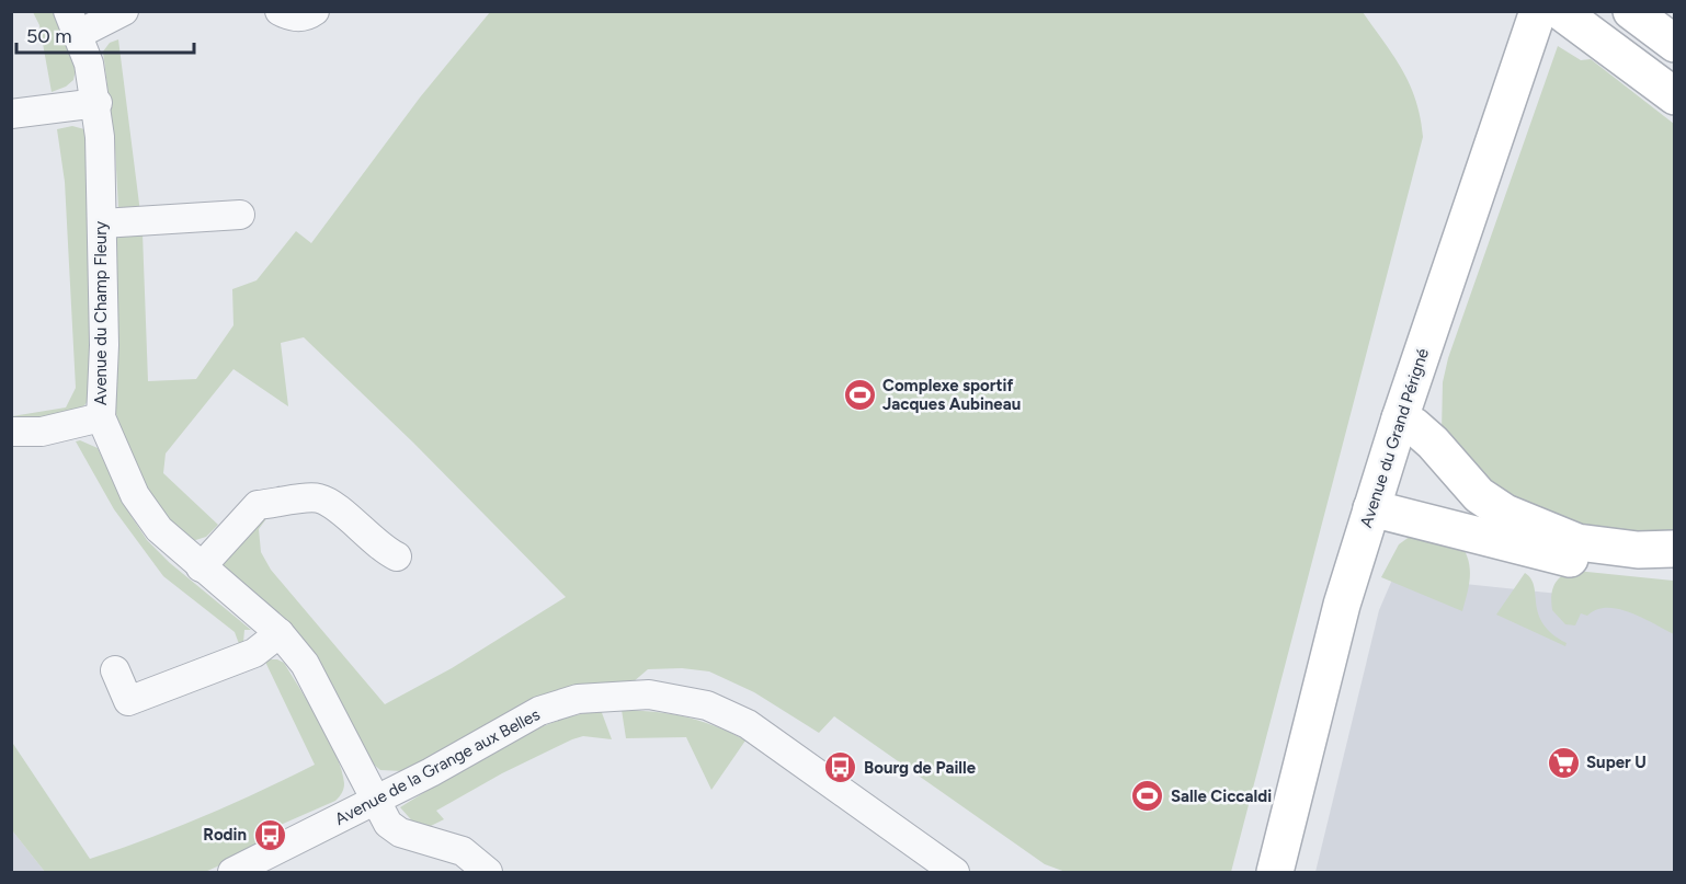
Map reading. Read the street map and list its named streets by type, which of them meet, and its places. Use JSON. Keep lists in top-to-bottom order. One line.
{"streets":{"street":["Avenue du Champ Fleury","Avenue du Grand Périgné","Avenue de la Grange aux Belles"]},"crossings":[["Avenue du Champ Fleury","Avenue de la Grange aux Belles"]],"places":{"sports":["Complexe sportif Jacques Aubineau","Salle Ciccaldi"],"supermarket":["Super U"],"bus stop":["Bourg de Paille","Rodin"]},"scale_bar":"50 m"}
